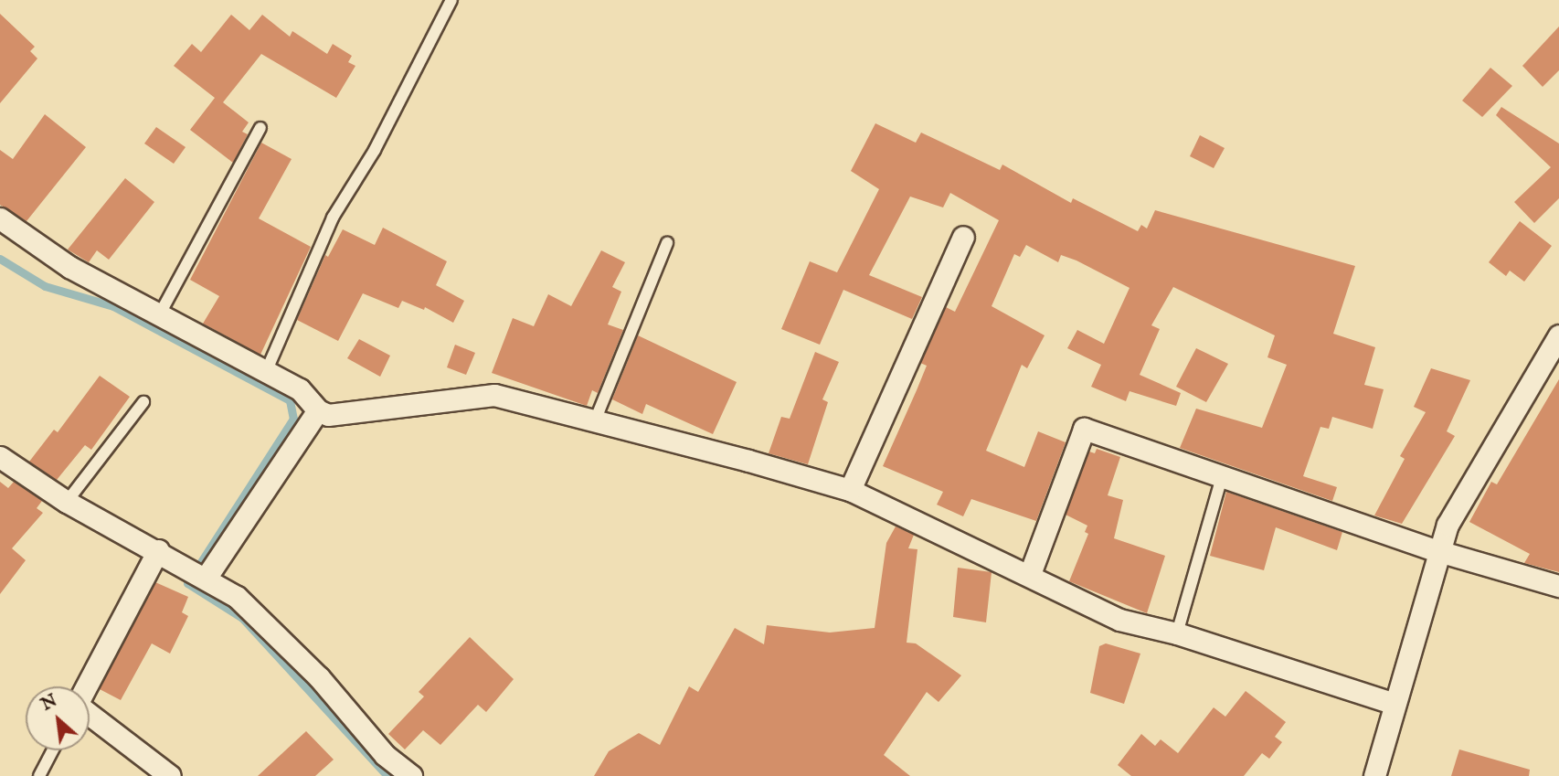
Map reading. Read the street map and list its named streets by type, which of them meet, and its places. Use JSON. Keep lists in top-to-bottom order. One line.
{"north":"top left"}
